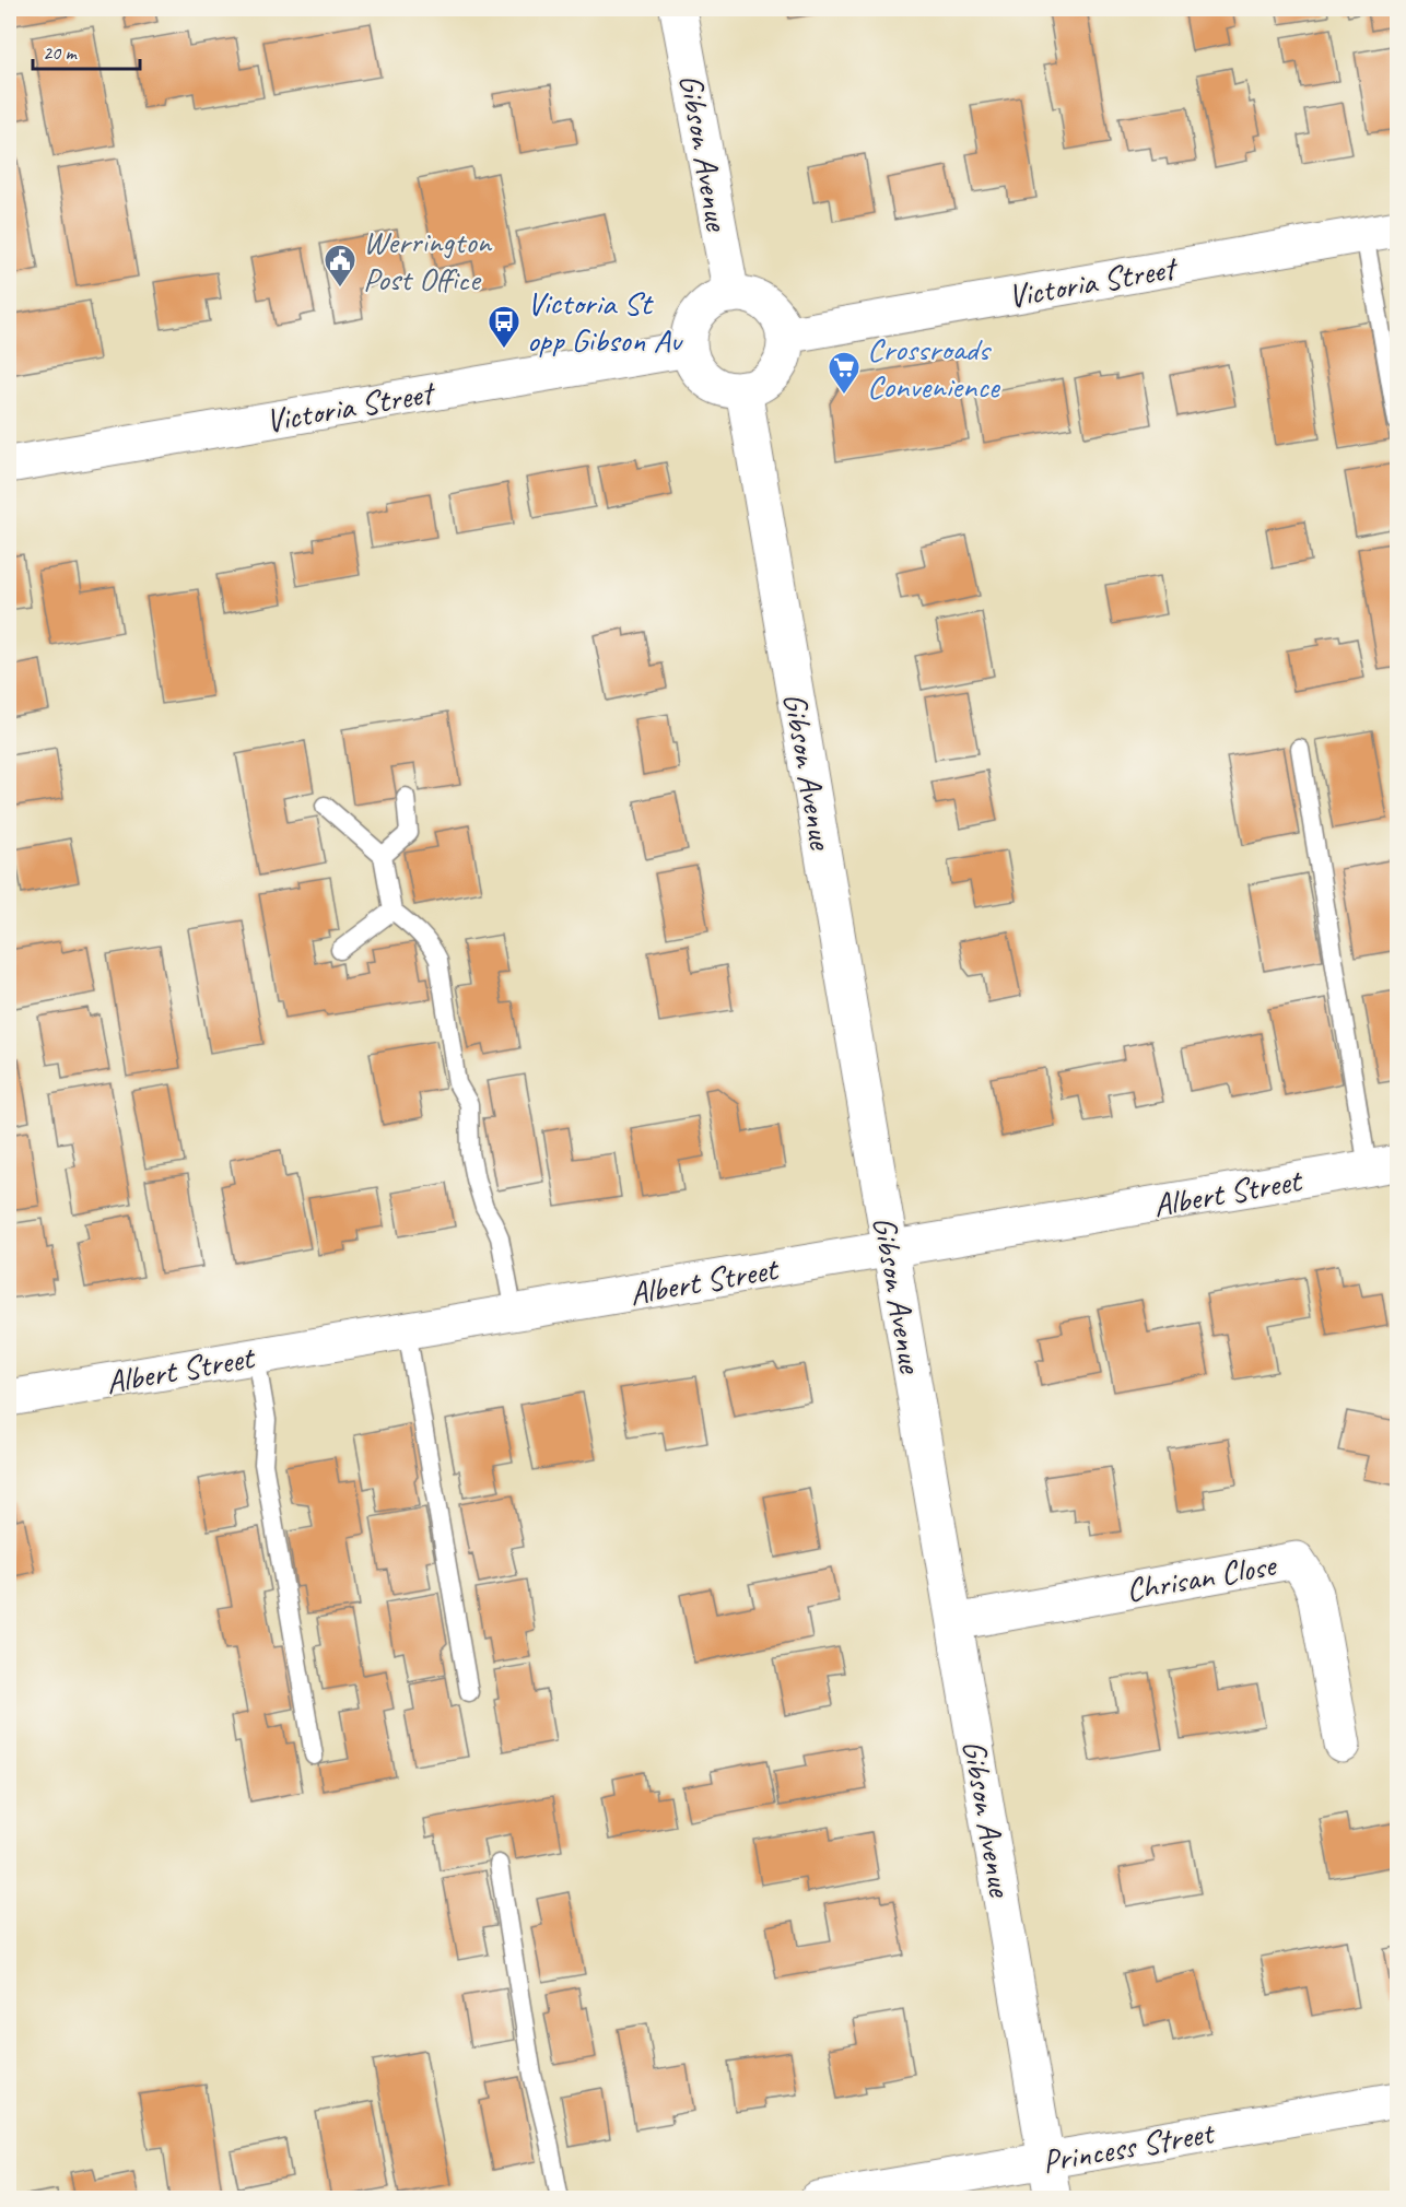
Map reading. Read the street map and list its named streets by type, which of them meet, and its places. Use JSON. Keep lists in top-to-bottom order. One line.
{"streets":{"street":["Gibson Avenue","Victoria Street","Albert Street","Chrisan Close","Princess Street"]},"crossings":[["Gibson Avenue","Victoria Street"],["Gibson Avenue","Albert Street"],["Gibson Avenue","Chrisan Close"],["Gibson Avenue","Princess Street"]],"places":{"public building":["Werrington Post Office"],"bus stop":["Victoria St opp Gibson Av"],"supermarket":["Crossroads Convenience"]},"scale_bar":"20 m"}
